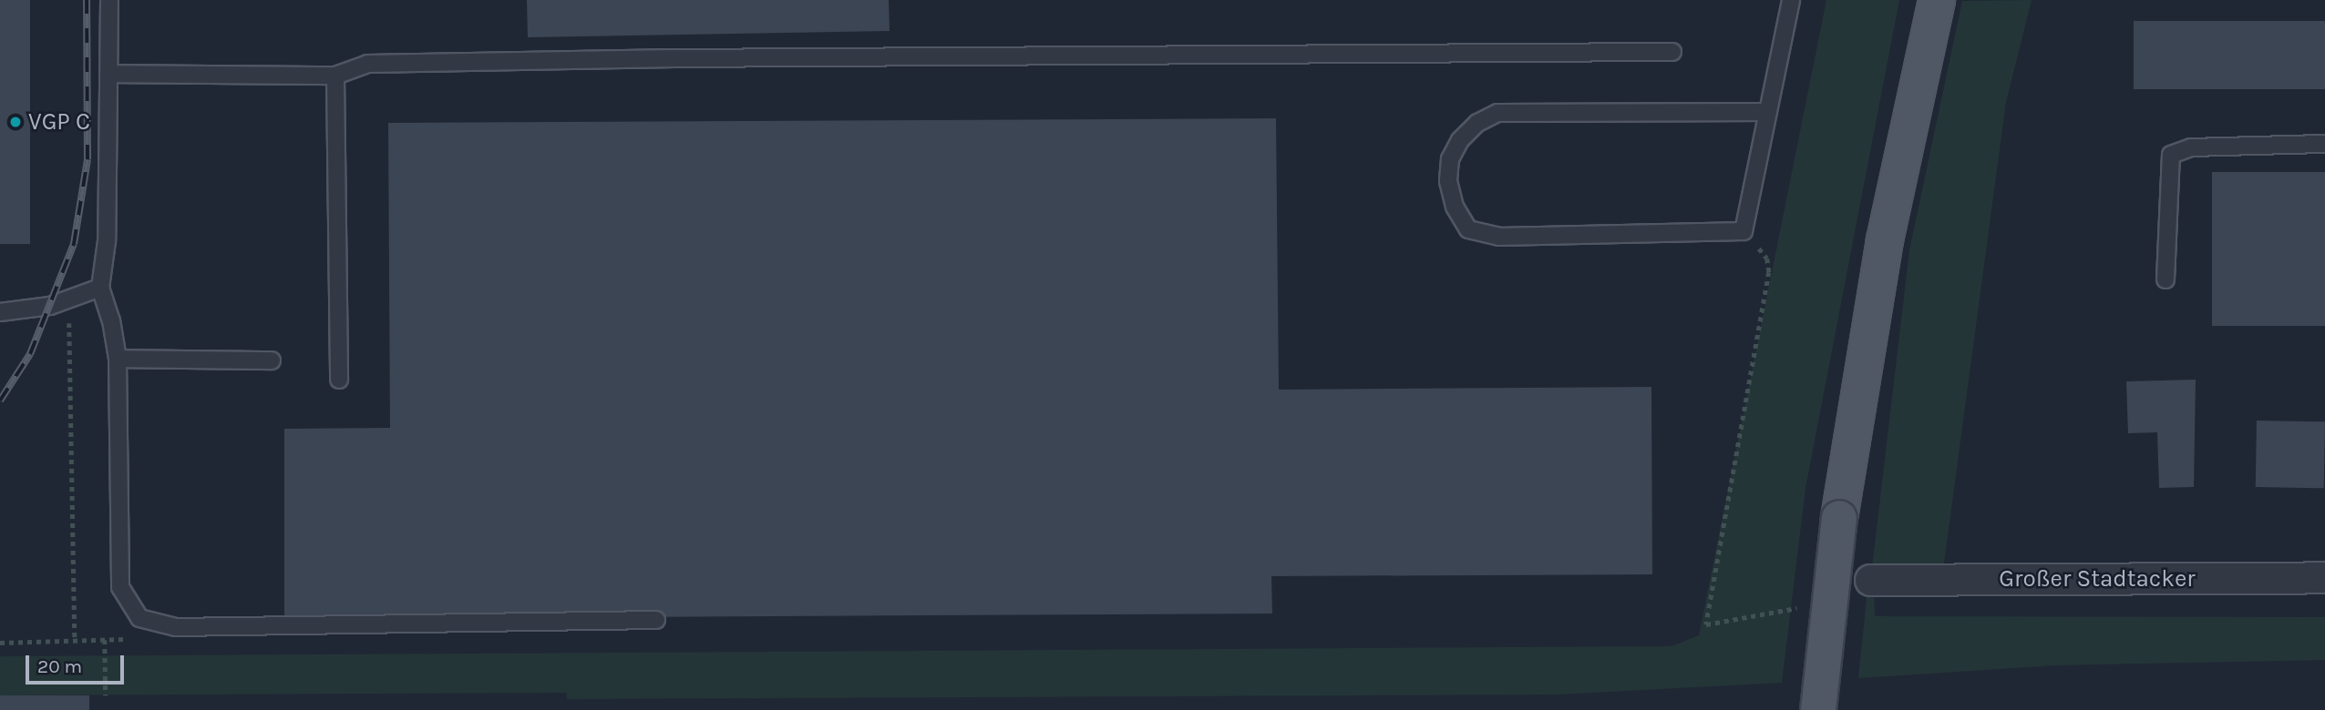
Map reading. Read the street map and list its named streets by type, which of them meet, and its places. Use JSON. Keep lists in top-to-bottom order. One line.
{"streets":{"street":["Großer Stadtacker"]},"places":["VGP C"],"scale_bar":"20 m"}
